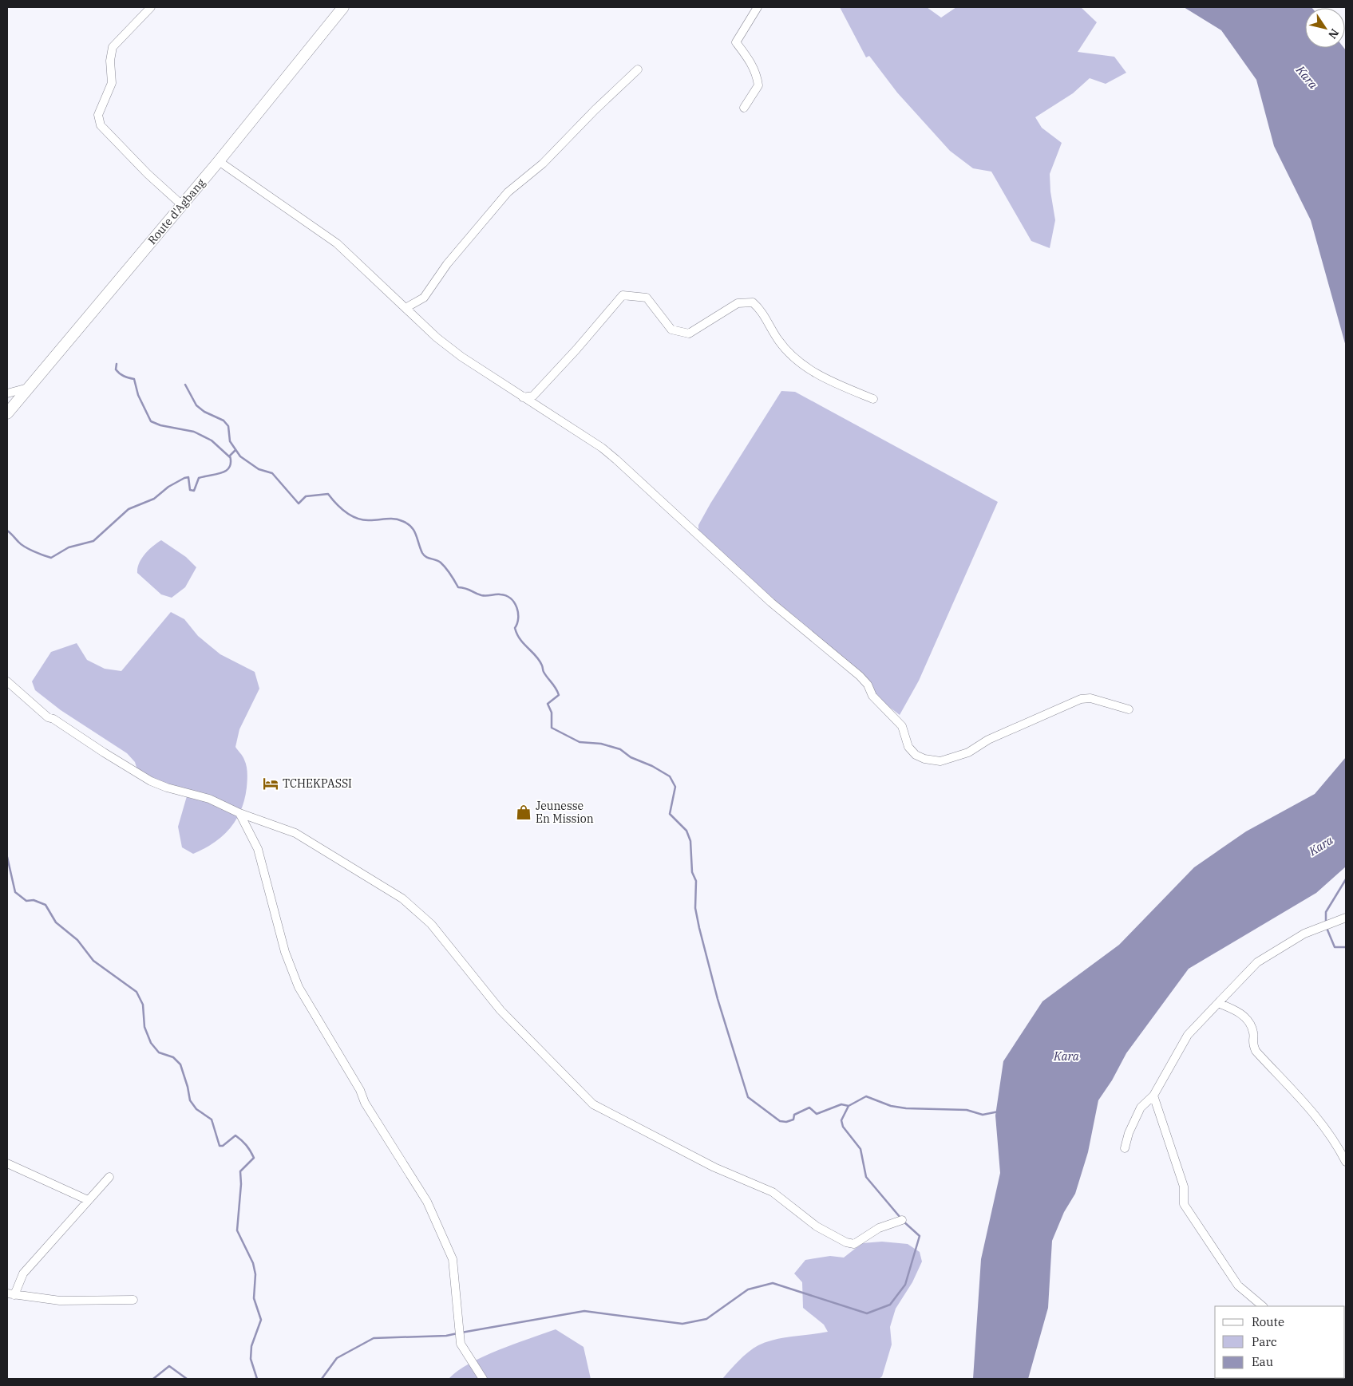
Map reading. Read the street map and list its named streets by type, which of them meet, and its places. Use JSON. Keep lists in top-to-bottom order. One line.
{"streets":{"main road":["Route d'Agbang"]},"water":["Kara"],"places":{"hotel":["TCHEKPASSI"],"shop":["Jeunesse En Mission"]},"legend":["Route","Parc","Eau"],"north":"bottom right"}
